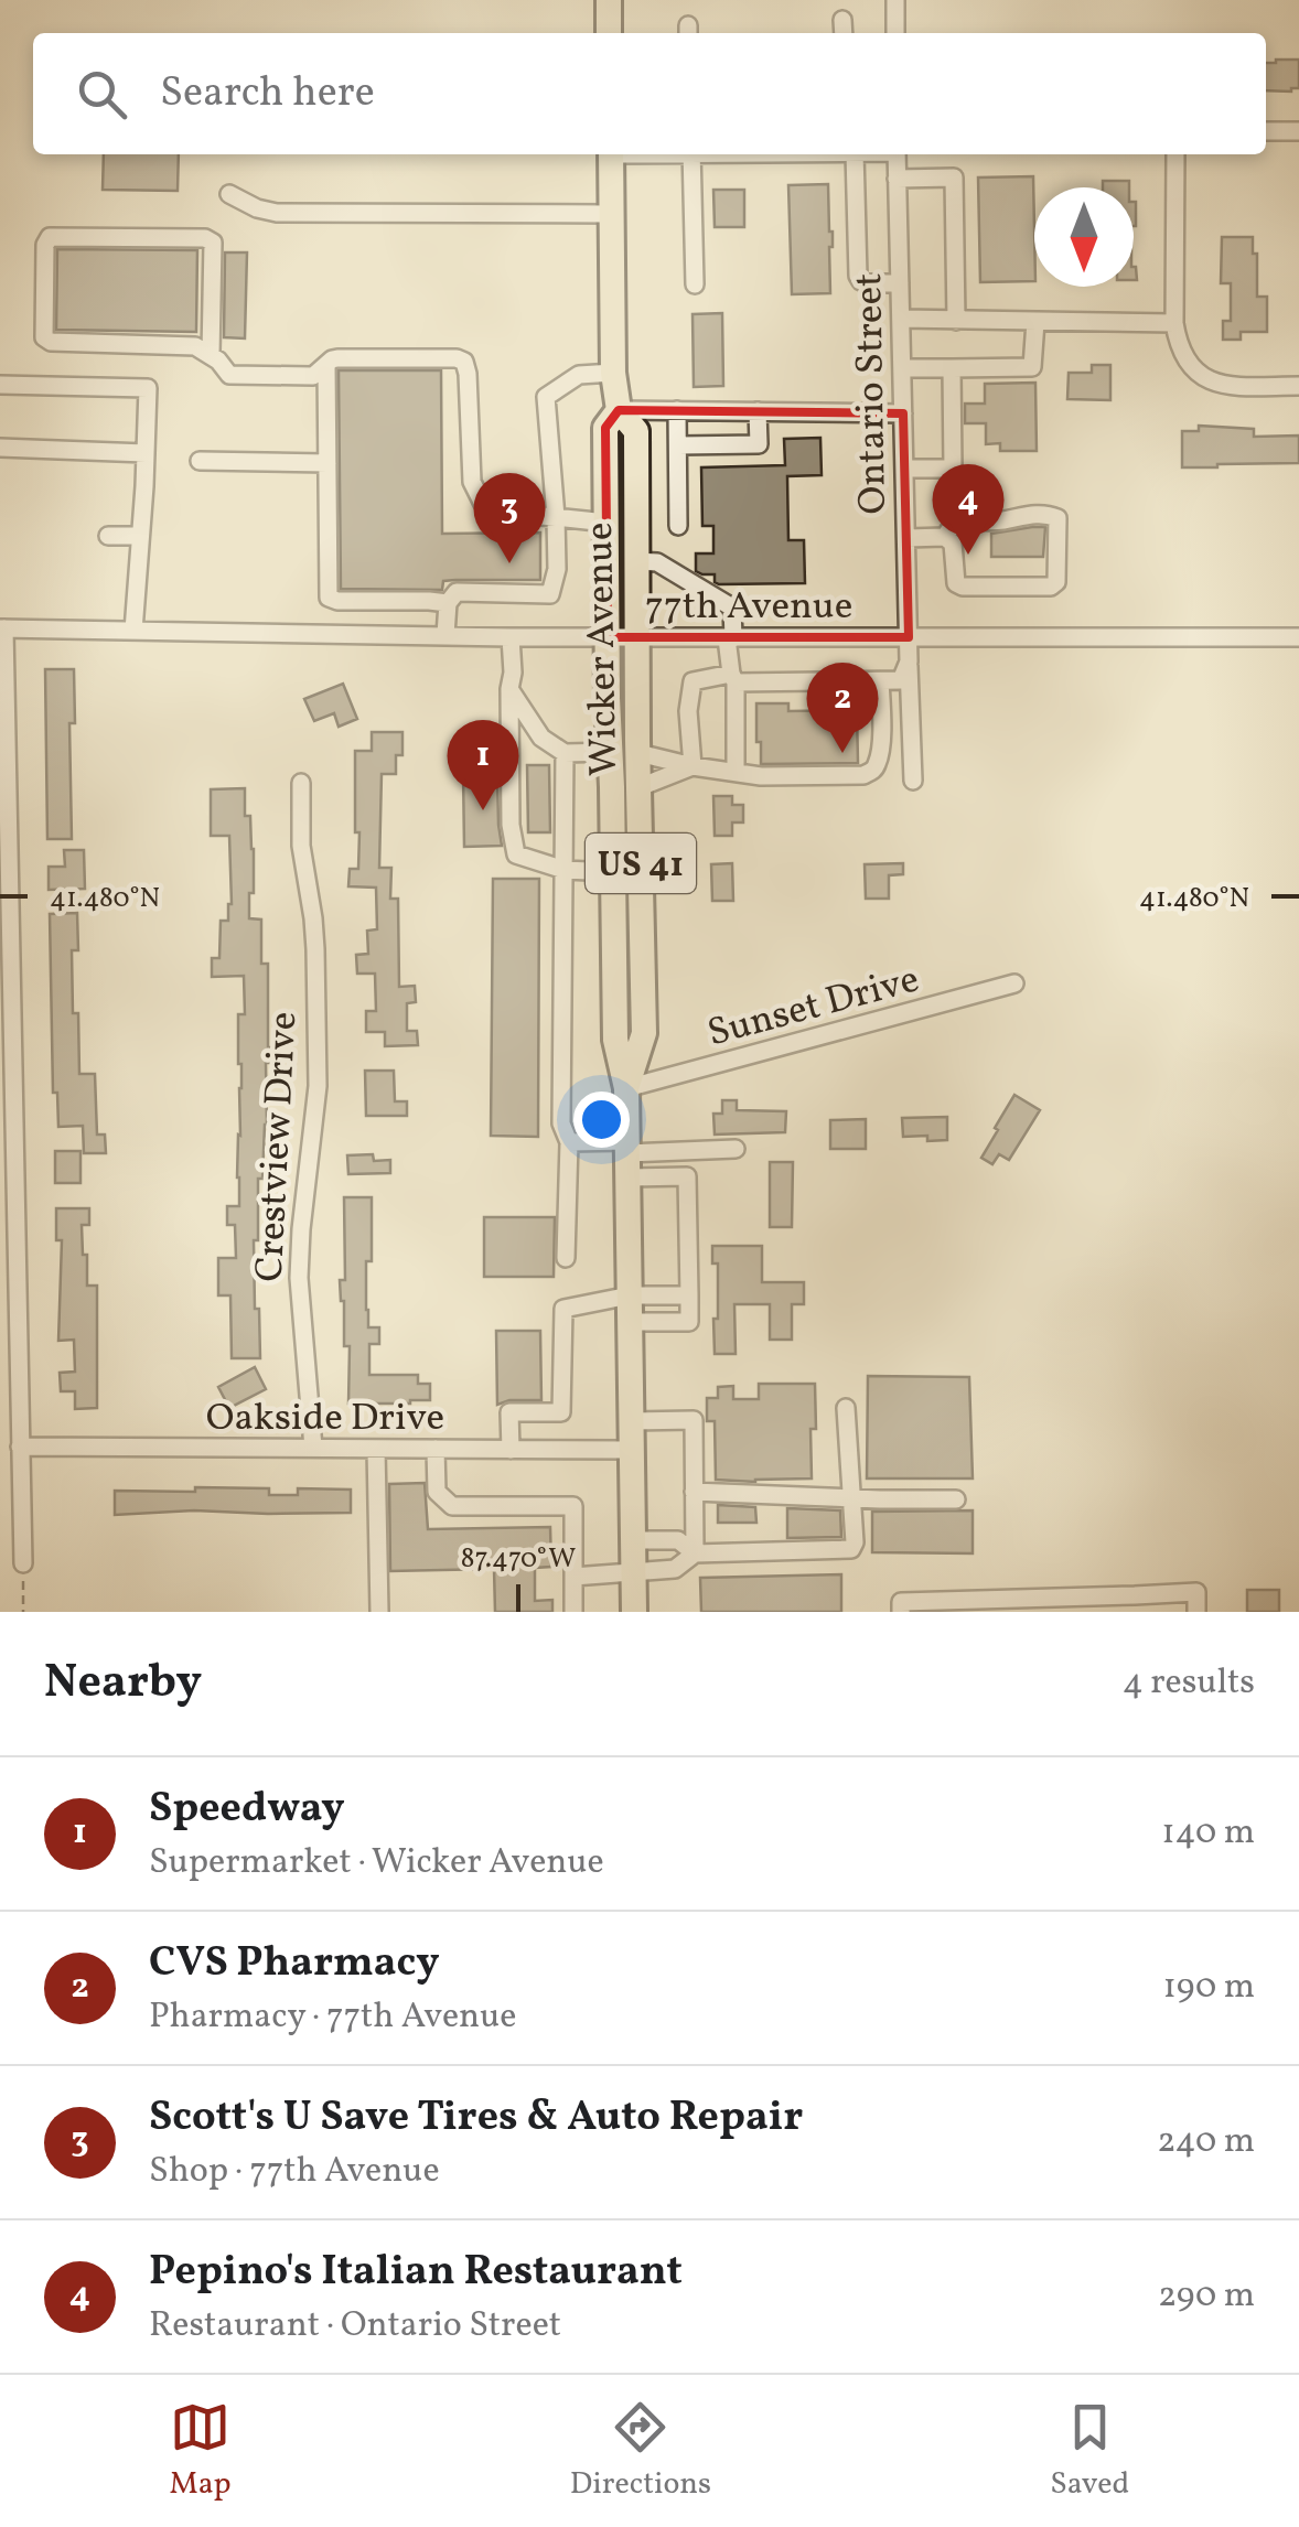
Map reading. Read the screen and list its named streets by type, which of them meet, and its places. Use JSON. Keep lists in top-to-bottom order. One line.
{"streets":{"highway":["Wicker Avenue","US 41"],"street":["Ontario Street","77th Avenue","Sunset Drive","Crestview Drive","Oakside Drive"]},"crossings":[["Ontario Street","77th Avenue"],["77th Avenue","Wicker Avenue"],["Wicker Avenue","Sunset Drive"],["Wicker Avenue","Oakside Drive"],["Crestview Drive","Oakside Drive"]],"north":"bottom","page":{"search":"Search here","pins":["4","3","2","1"],"heading":["Nearby","4 results"],"list":[{"mark":"1","name":"Speedway","note":"Supermarket · Wicker Avenue","value":"140 m"},{"mark":"2","name":"CVS Pharmacy","note":"Pharmacy · 77th Avenue","value":"190 m"},{"mark":"3","name":"Scott's U Save Tires & Auto Repair","note":"Shop · 77th Avenue","value":"240 m"},{"mark":"4","name":"Pepino's Italian Restaurant","note":"Restaurant · Ontario Street","value":"290 m"}],"nav":["Map","Directions","Saved"]},"coordinates":["41.480°N","87.470°W"]}
